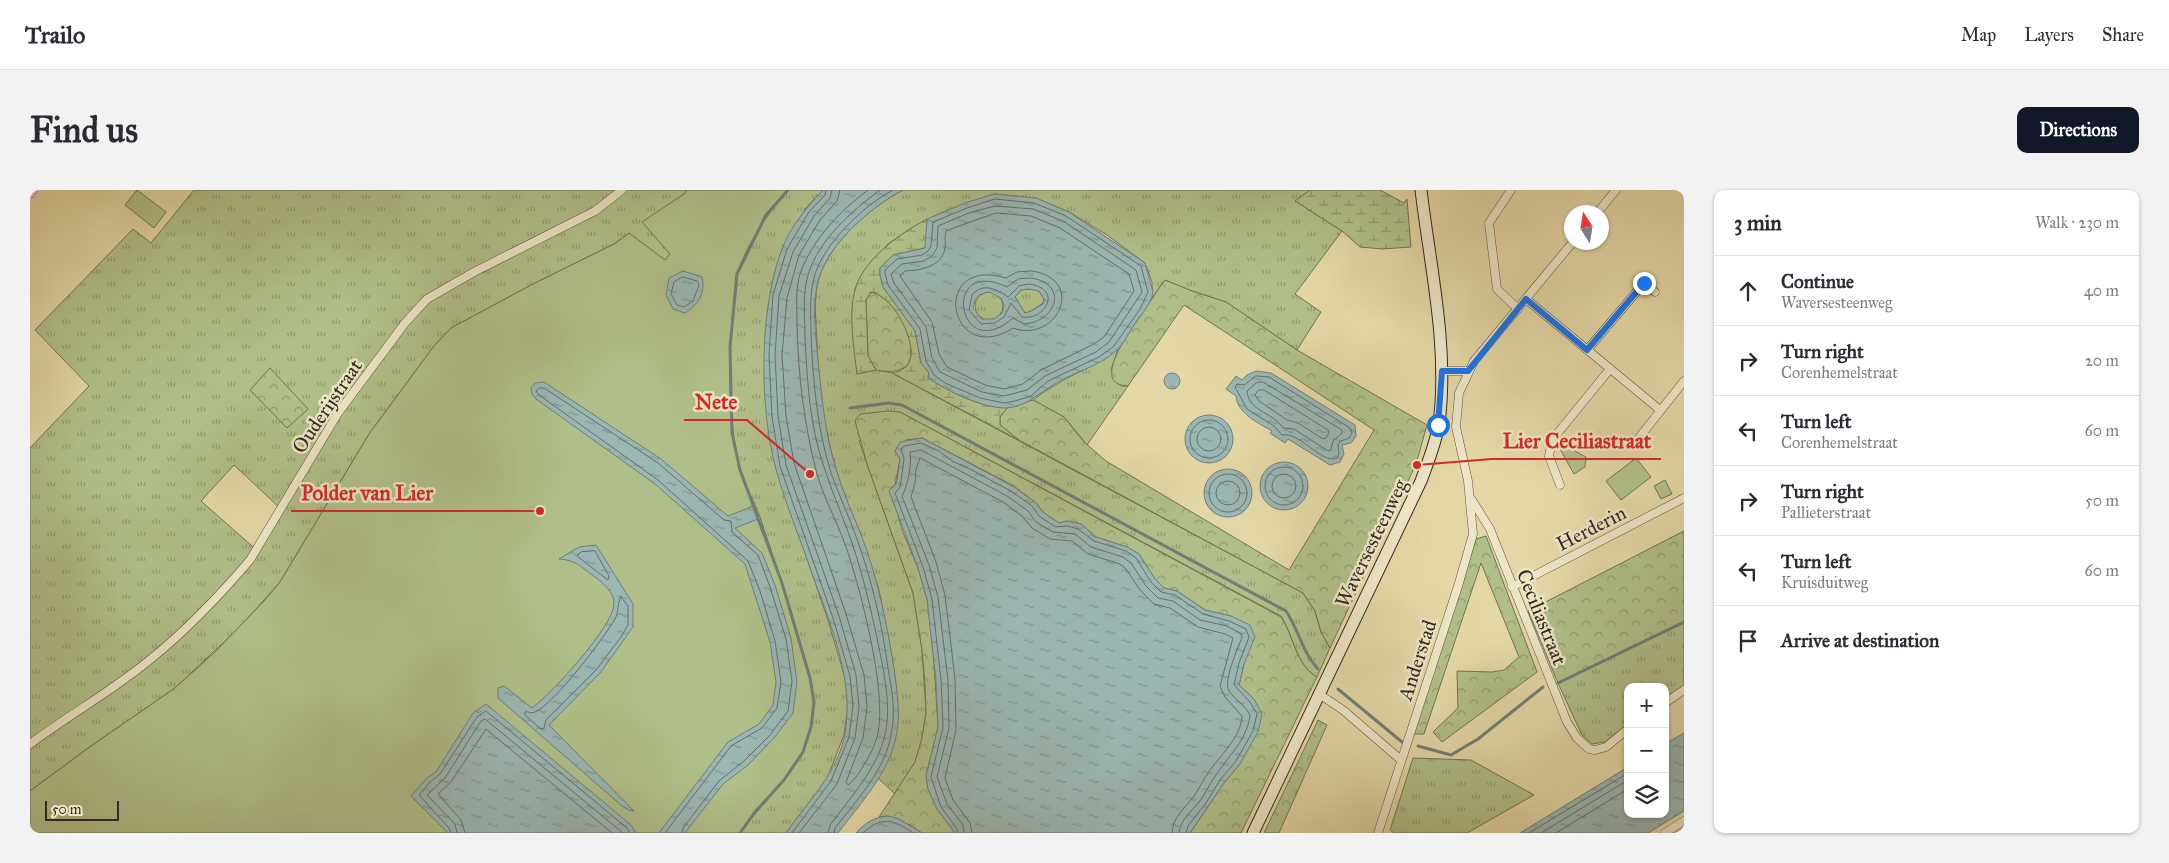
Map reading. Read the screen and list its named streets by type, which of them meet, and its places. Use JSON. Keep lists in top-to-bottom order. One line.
{"streets":{"main road":["Waversesteenweg"],"street":["Ouderijstraat","Herderin","Ceciliastraat","Anderstad"]},"crossings":[["Herderin","Ceciliastraat"],["Ceciliastraat","Anderstad"]],"places":["Lier Ceciliastraat","Nete","Polder van Lier"],"scale_bar":"50 m","north":"top","page":{"header":"Trailo","nav":["Map","Layers","Share"],"buttons":"Directions","title":"Find us","heading":["3 min","Walk · 230 m"],"list":[["Continue","Waversesteenweg","40 m"],["Turn right","Corenhemelstraat","20 m"],["Turn left","Corenhemelstraat","60 m"],["Turn right","Pallieterstraat","50 m"],["Turn left","Kruisduitweg","60 m"],"Arrive at destination"],"map_buttons":["+","−"],"scale":"50 m"}}
